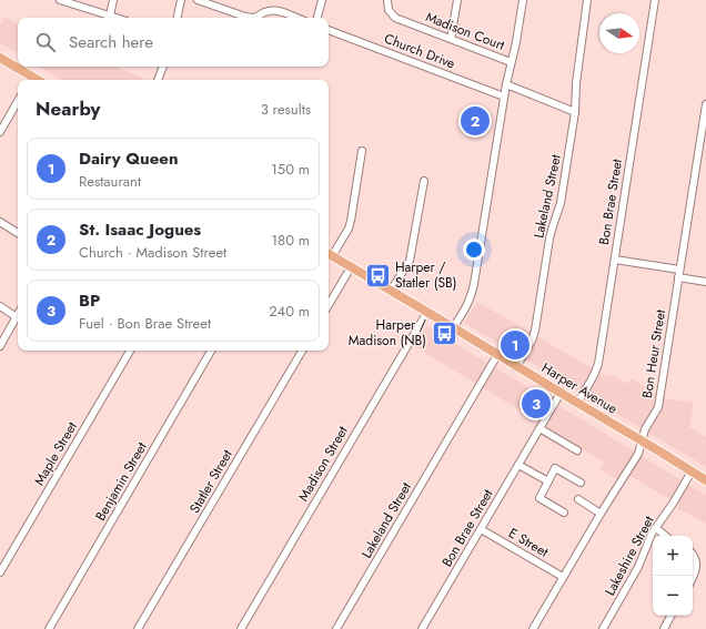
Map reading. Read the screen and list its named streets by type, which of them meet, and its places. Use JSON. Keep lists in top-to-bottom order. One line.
{"streets":{"main road":["Harper Avenue"],"street":["Madison Court","Church Drive","Lakeland Street","Bon Brae Street","Bon Heur Street","Maple Street","Madison Street","Benjamin Street","Statler Street","E Street","Lakeshire Street"]},"crossings":[["Lakeland Street","Harper Avenue"],["Bon Brae Street","Harper Avenue"],["Bon Brae Street","E Street"],["Bon Heur Street","Harper Avenue"],["Bon Heur Street","E Street"],["Harper Avenue","Madison Street"],["Harper Avenue","Lakeshire Street"]],"places":{"bus stop":["Harper / Statler (SB)","Harper / Madison (NB)"]},"north":"right","page":{"search":"Search here","heading":["Nearby","3 results"],"pins":["2","1","3"],"list":[{"mark":"1","name":"Dairy Queen","note":"Restaurant","value":"150 m"},{"mark":"2","name":"St. Isaac Jogues","note":"Church · Madison Street","value":"180 m"},{"mark":"3","name":"BP","note":"Fuel · Bon Brae Street","value":"240 m"}],"map_buttons":["+","−"]}}
